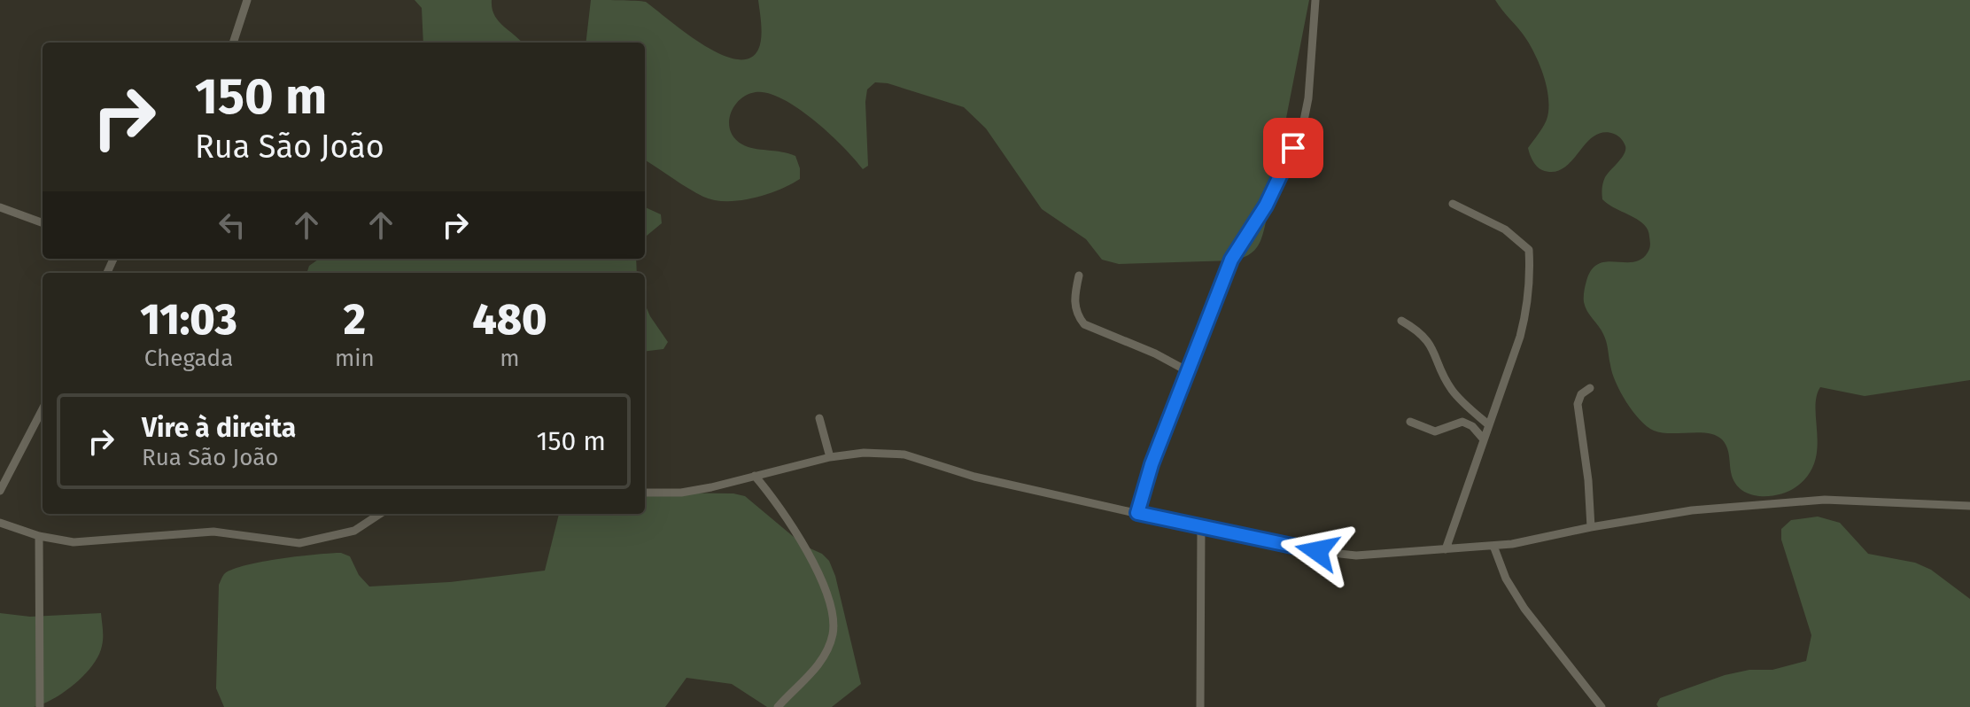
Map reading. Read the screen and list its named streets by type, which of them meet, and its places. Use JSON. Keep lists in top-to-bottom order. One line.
{"page":{"turn":["150 m","Rua São João"],"eta":["11:03","Chegada","2","min","480","m"],"list":[{"name":"Vire à direita","note":"Rua São João","value":"150 m"}]}}
